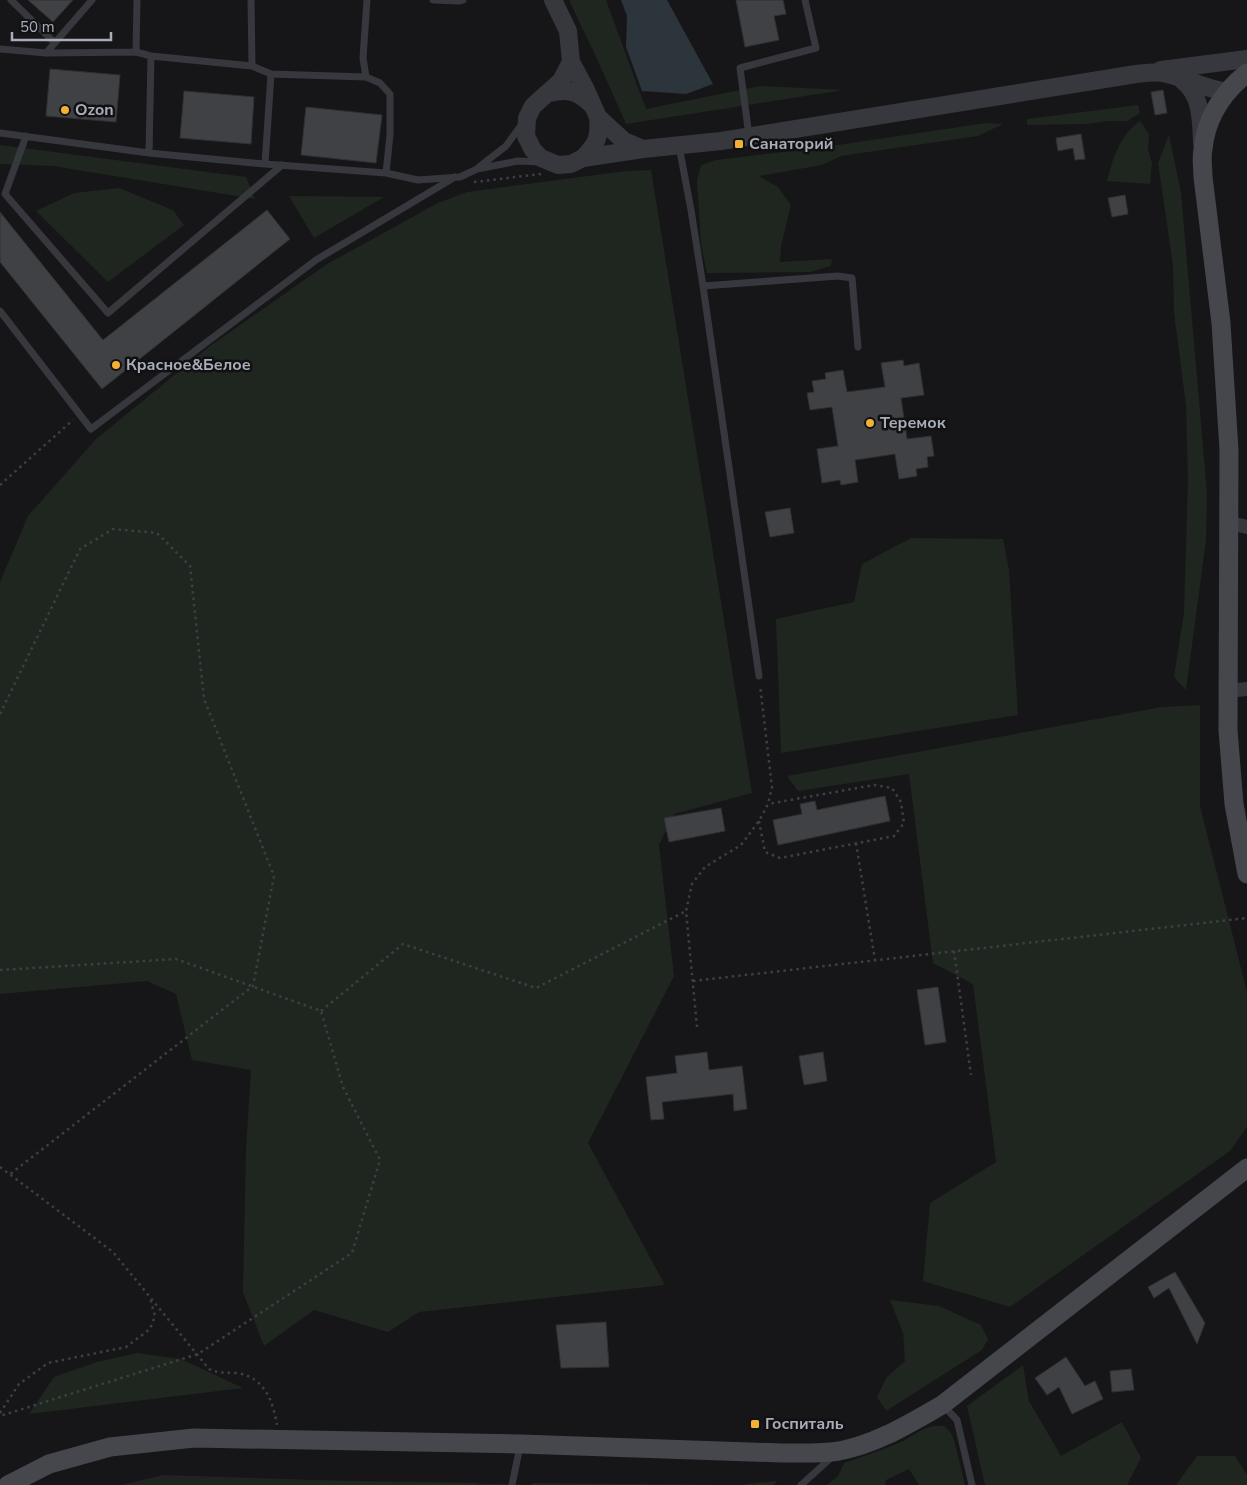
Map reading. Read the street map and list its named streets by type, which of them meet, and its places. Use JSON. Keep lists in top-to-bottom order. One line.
{"places":{"other":["Ozon","Красное&Белое","Теремок"],"transit":["Санаторий","Госпиталь"]},"scale_bar":"50 m"}
